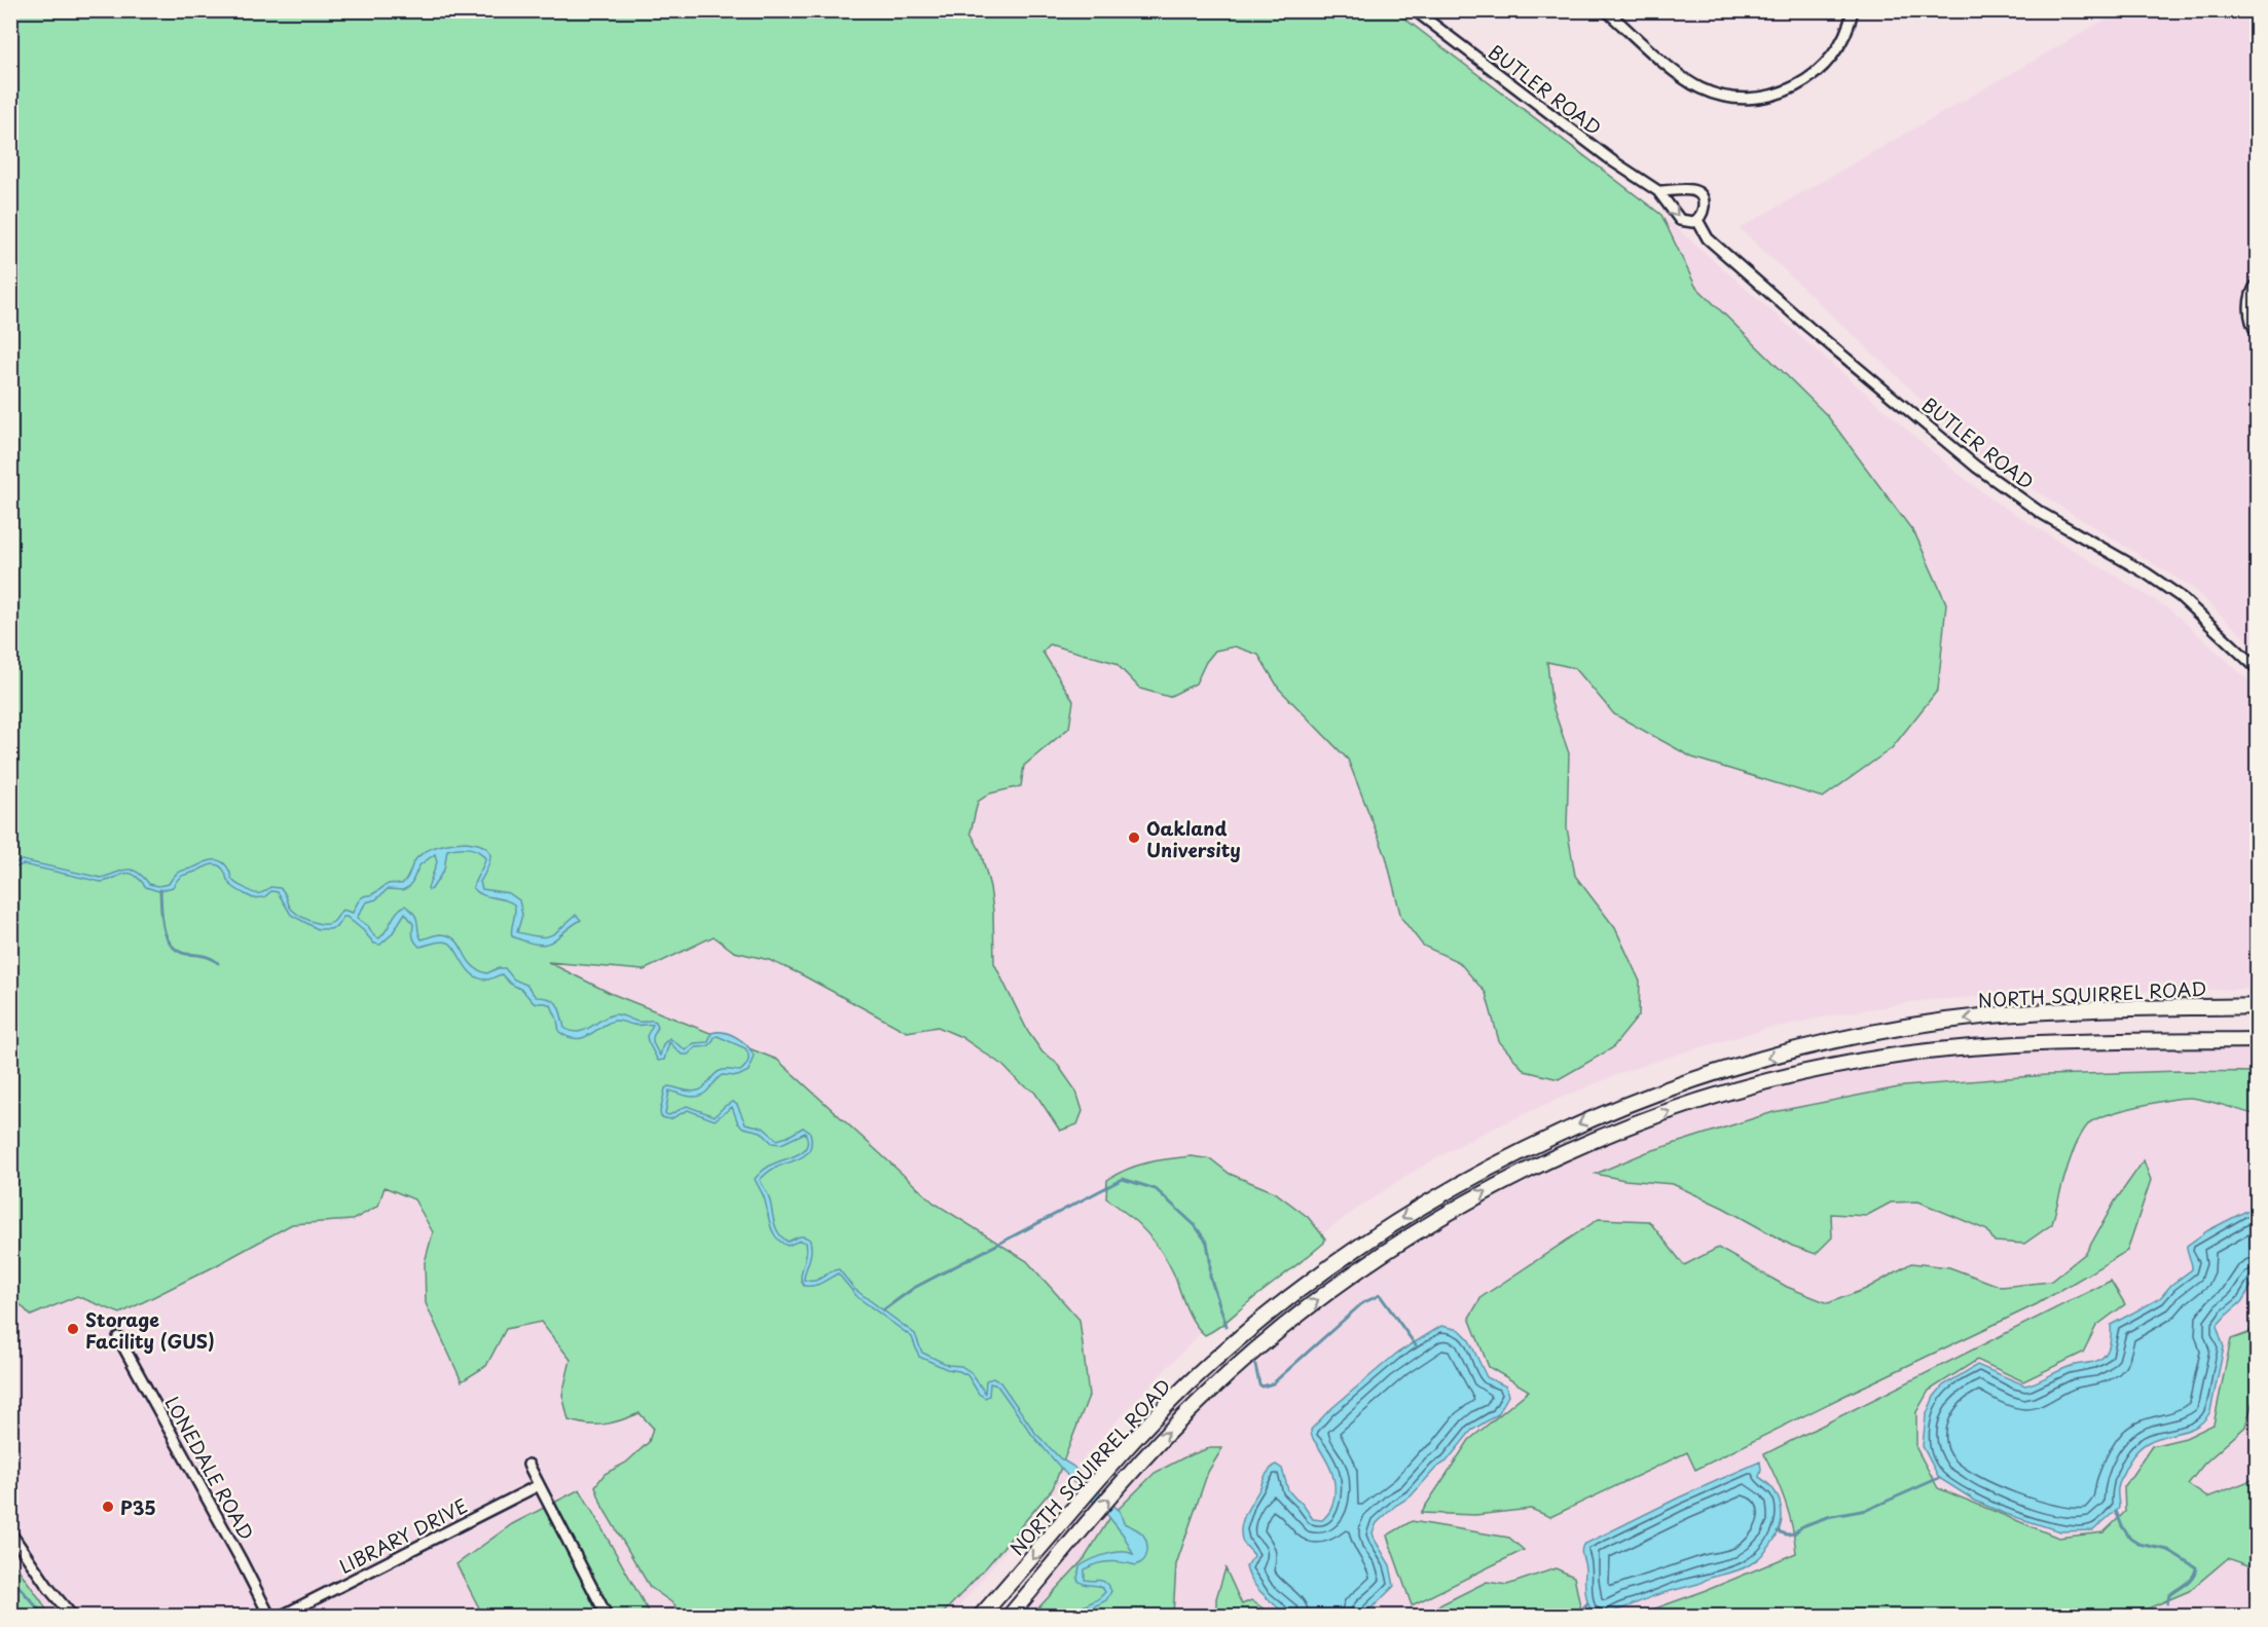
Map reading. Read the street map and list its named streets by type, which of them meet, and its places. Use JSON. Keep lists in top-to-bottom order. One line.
{"streets":{"main road":["NORTH SQUIRREL ROAD"],"street":["BUTLER ROAD","LONEDALE ROAD","LIBRARY DRIVE"]},"places":["Oakland University","Storage Facility (GUS)","P35"]}
